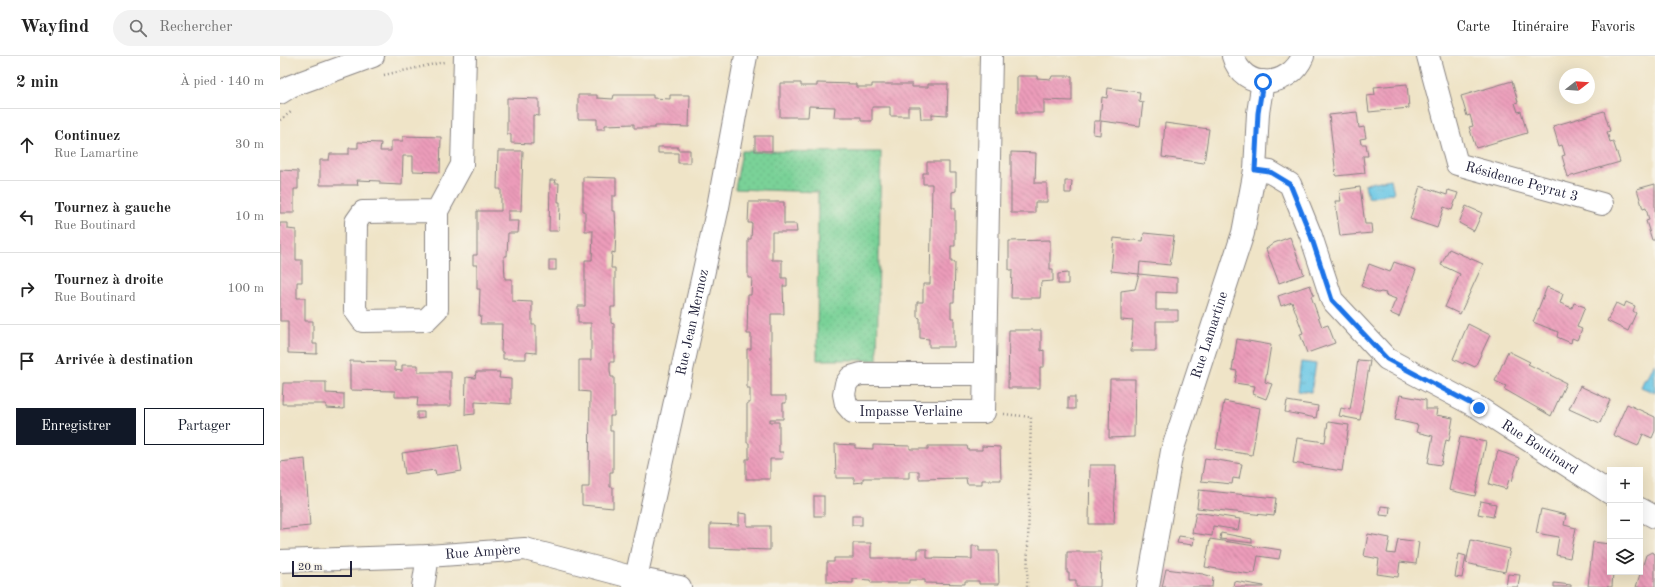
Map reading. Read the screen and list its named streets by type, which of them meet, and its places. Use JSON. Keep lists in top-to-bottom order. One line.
{"streets":{"street":["Résidence Peyrat 3","Rue Jean Mermoz","Rue Lamartine","Impasse Verlaine","Rue Boutinard","Rue Ampère"]},"crossings":[["Rue Jean Mermoz","Rue Ampère"],["Rue Lamartine","Rue Boutinard"]],"scale_bar":"20 m","north":"right","page":{"header":"Wayfind","search":"Rechercher","nav":["Carte","Itinéraire","Favoris"],"heading":["2 min","À pied · 140 m"],"list":[["Continuez","Rue Lamartine","30 m"],["Tournez à gauche","Rue Boutinard","10 m"],["Tournez à droite","Rue Boutinard","100 m"],"Arrivée à destination"],"buttons":["Enregistrer","Partager"],"map_buttons":["+","−"],"scale":"20 m"}}
